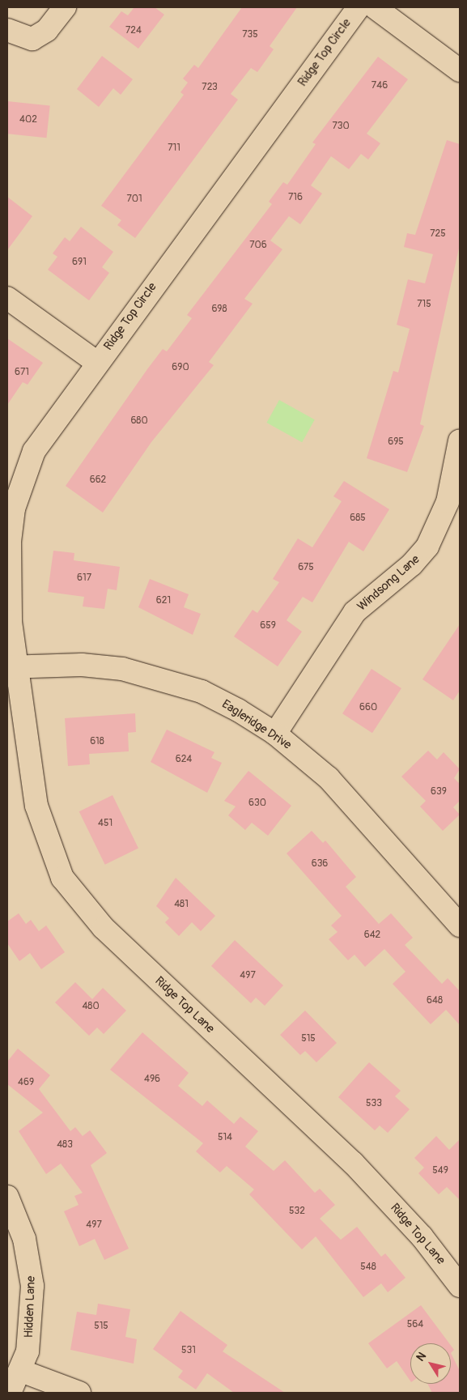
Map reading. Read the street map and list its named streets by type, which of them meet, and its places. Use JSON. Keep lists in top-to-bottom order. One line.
{"streets":{"street":["Ridge Top Circle","Windsong Lane","Eagleridge Drive","Ridge Top Lane","Hidden Lane"]},"crossings":[["Ridge Top Circle","Eagleridge Drive"],["Ridge Top Circle","Ridge Top Lane"],["Windsong Lane","Eagleridge Drive"],["Eagleridge Drive","Ridge Top Lane"]],"house_numbers":["724","735","746","723","402","730","711","716","701","725","706","691","715","698","690","671","680","695","662","685","675","617","621","659","660","618","624","639","630","451","636","481","642","497","648","480","515","496","469","533","514","483","549","532","497","548","564","515","531"],"north":"top left"}
